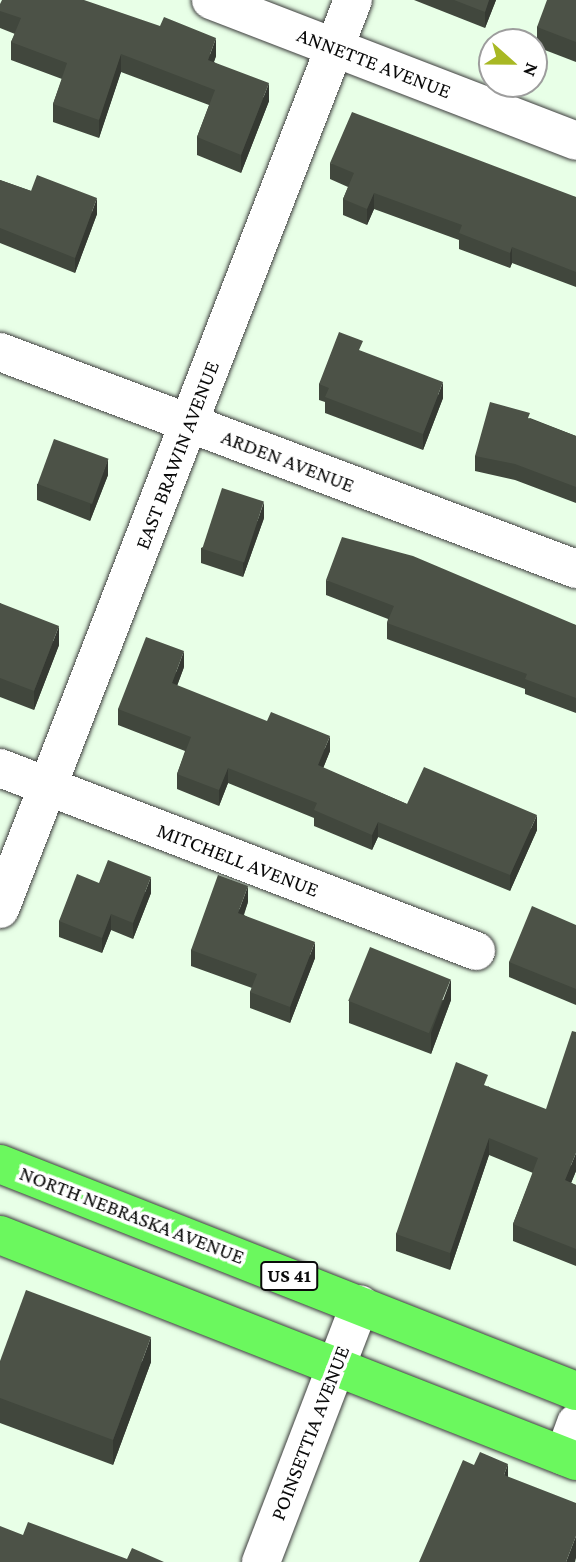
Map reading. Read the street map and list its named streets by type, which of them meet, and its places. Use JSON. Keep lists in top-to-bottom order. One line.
{"streets":{"main road":["NORTH NEBRASKA AVENUE","US 41"],"street":["ANNETTE AVENUE","EAST BRAWIN AVENUE","ARDEN AVENUE","MITCHELL AVENUE","POINSETTIA AVENUE"]},"crossings":[["ANNETTE AVENUE","EAST BRAWIN AVENUE"],["EAST BRAWIN AVENUE","ARDEN AVENUE"],["EAST BRAWIN AVENUE","MITCHELL AVENUE"],["NORTH NEBRASKA AVENUE","POINSETTIA AVENUE"]],"north":"right"}
